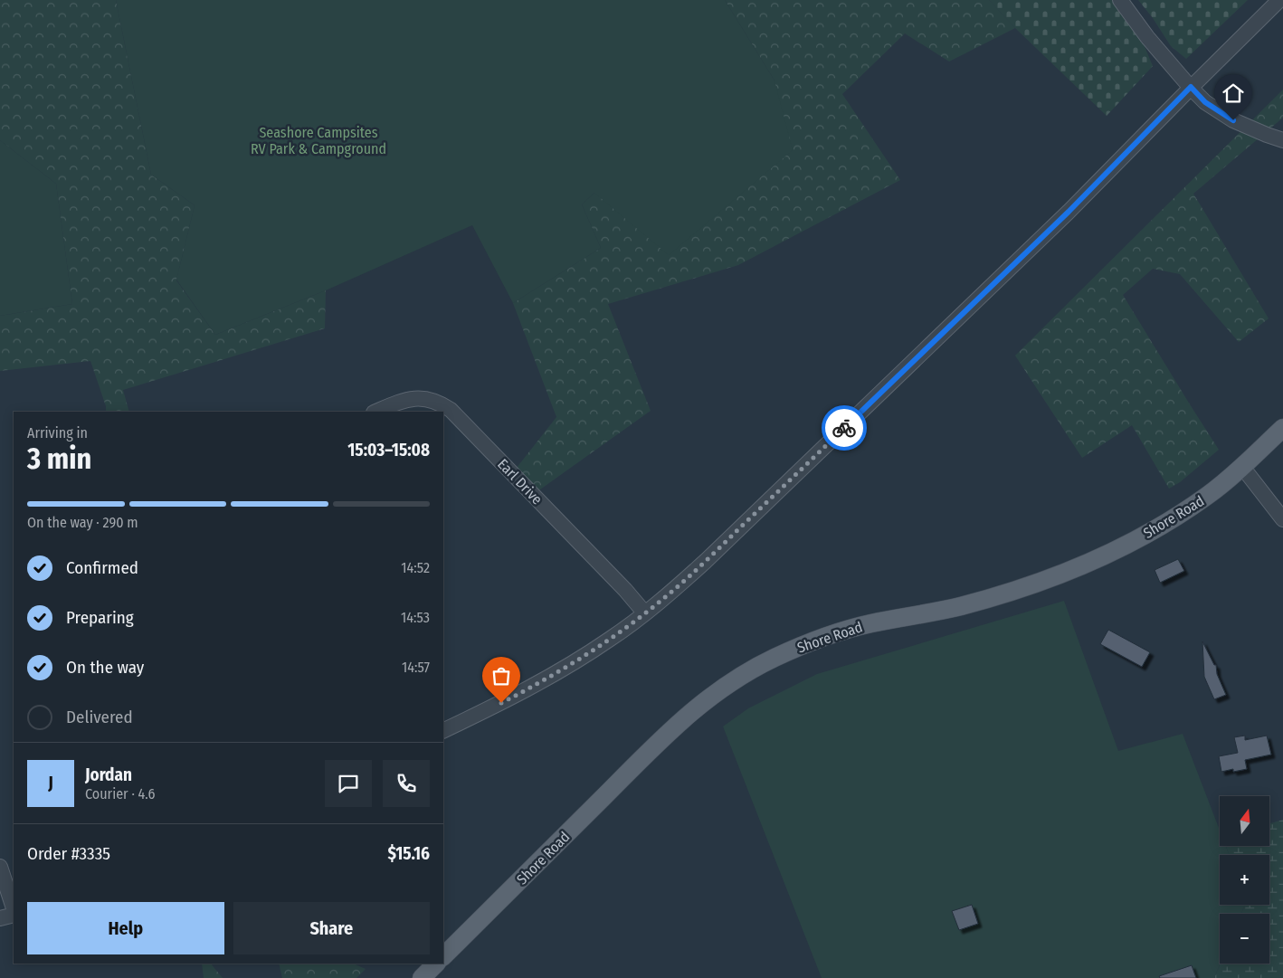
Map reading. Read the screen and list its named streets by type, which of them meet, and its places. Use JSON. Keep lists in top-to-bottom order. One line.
{"streets":{"main road":["Shore Road"],"street":["Earl Drive"]},"parks":["Seashore Campsites RV Park & Campground"],"north":"top","page":{"heading":["3 min","Arriving in","15:03–15:08"],"panel":["Jordan","Courier · 4.6","Order #3335","$15.16"],"bar":"On the way · 290 m","list":[["Confirmed","14:52"],["Preparing","14:53"],["On the way","14:57"],"Delivered"],"round":"J","map_buttons":["+","−"],"buttons":["Help","Share"]}}
